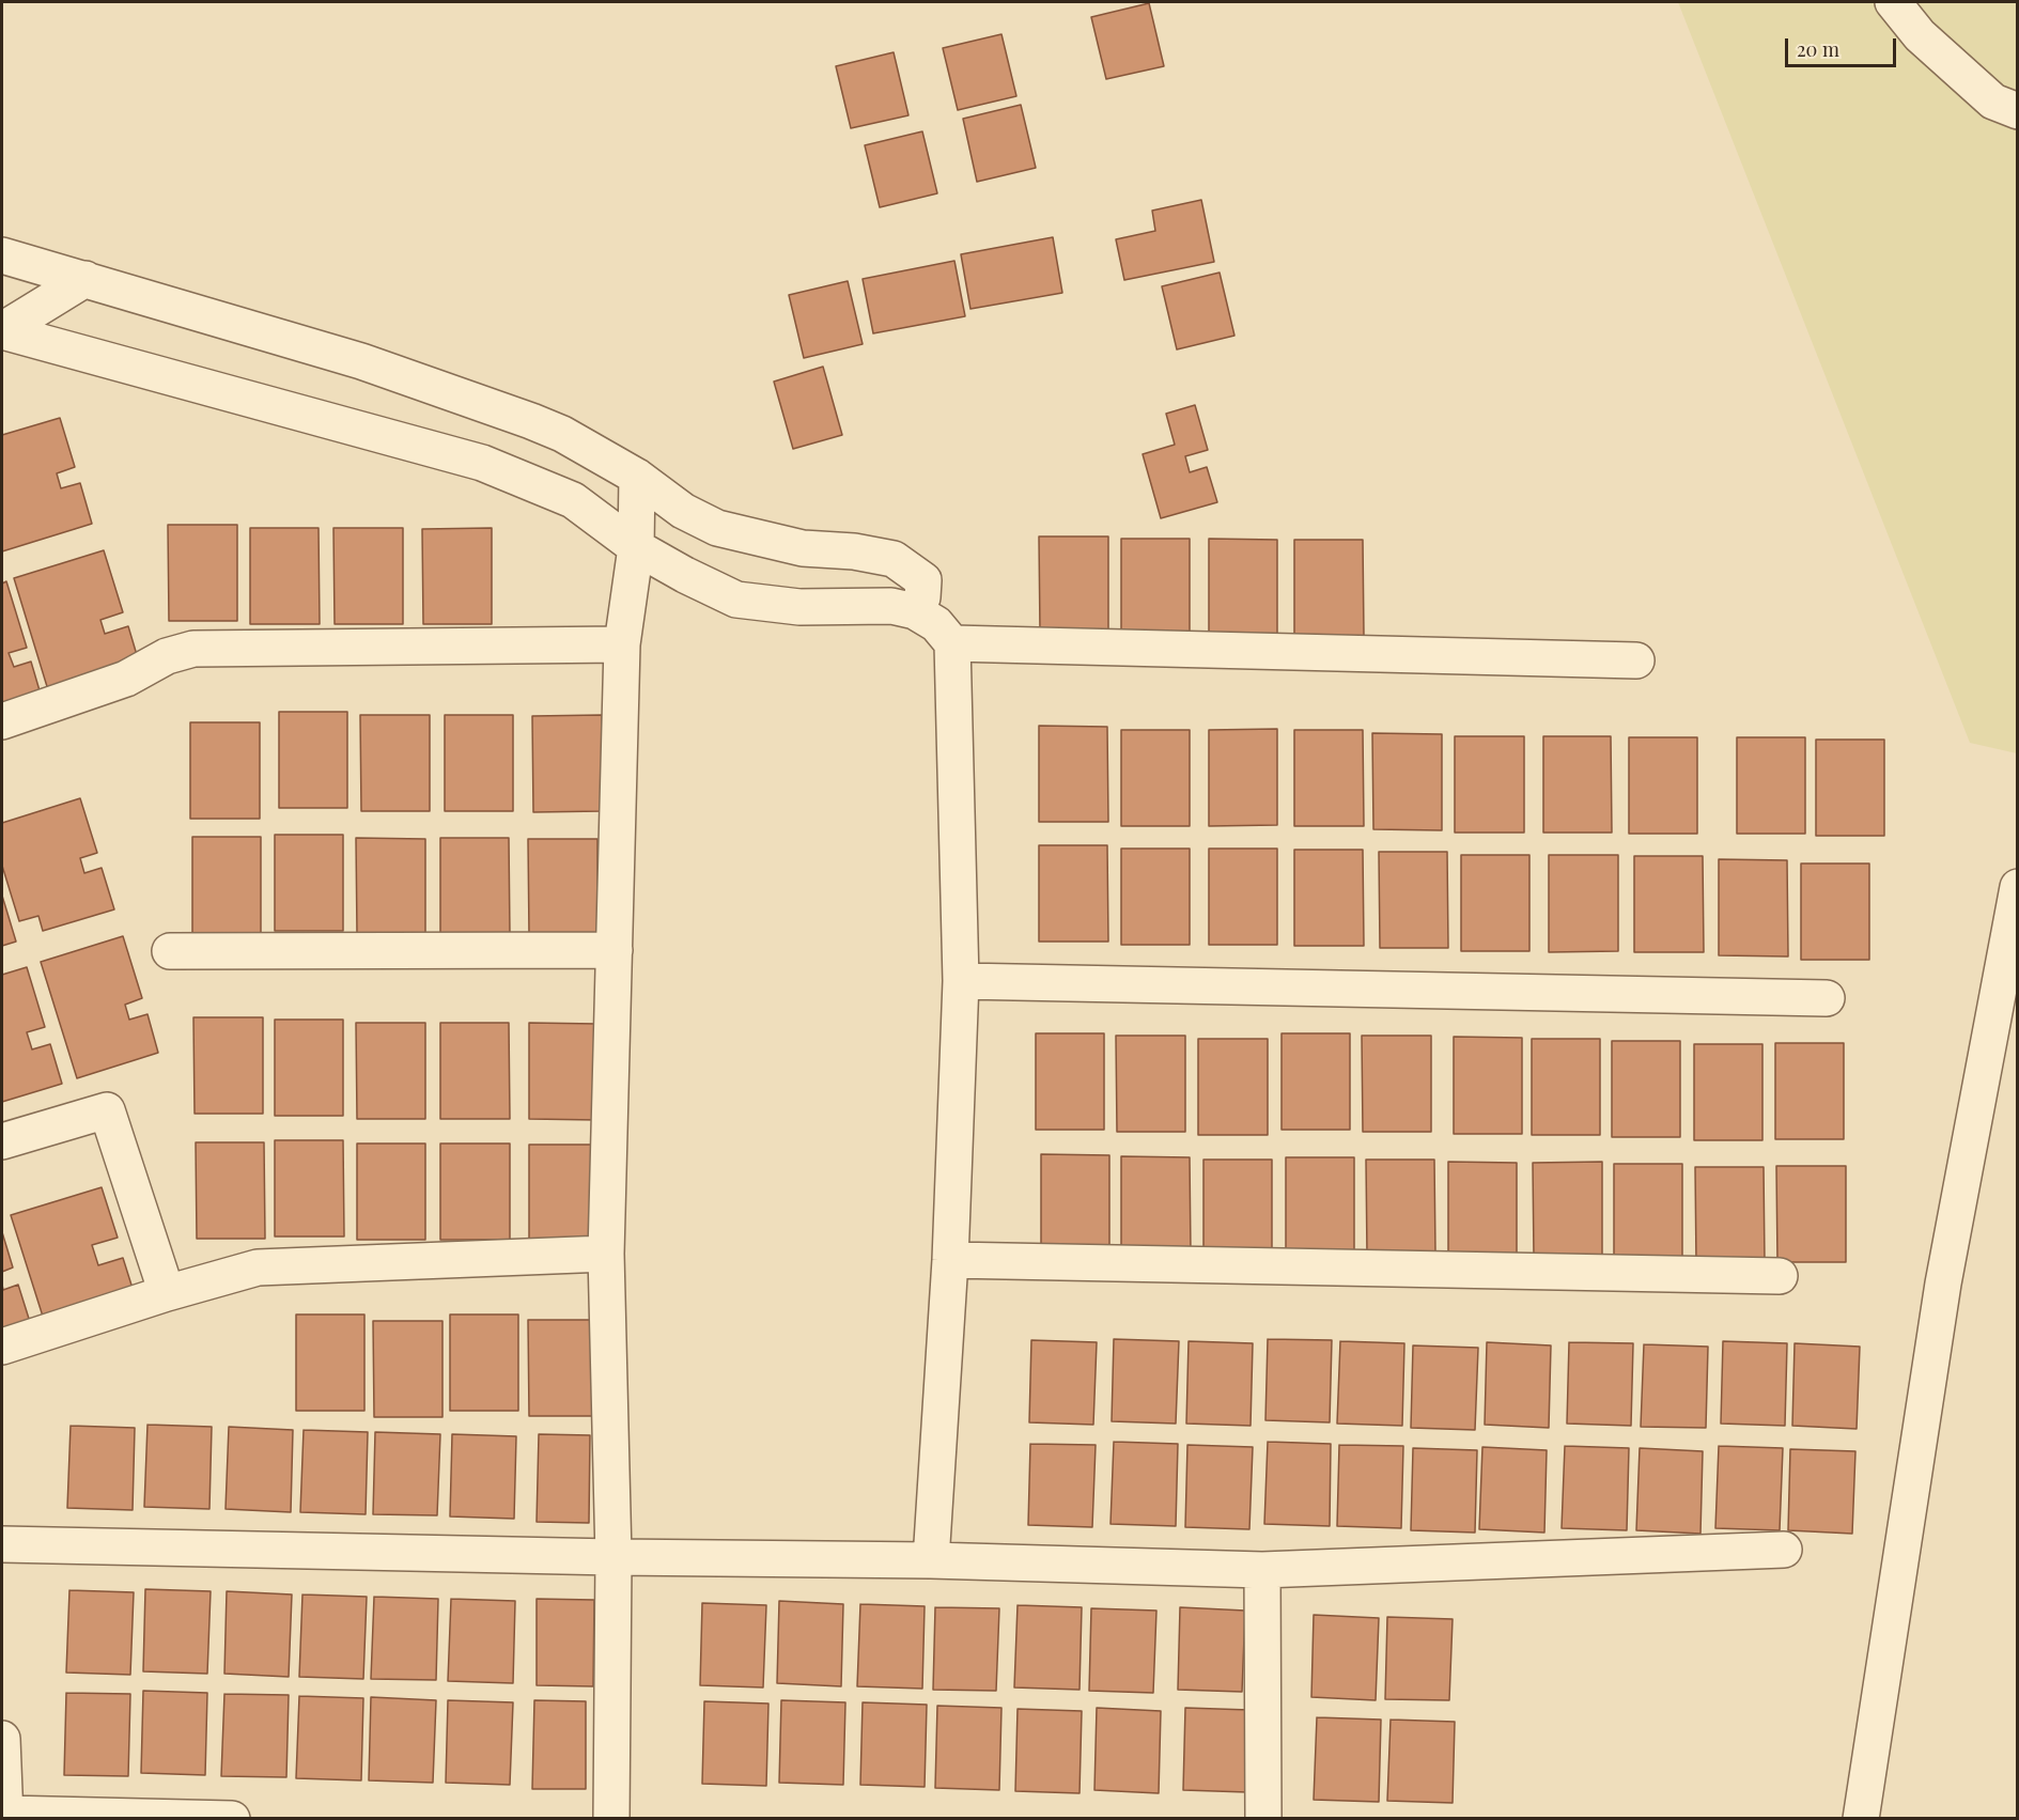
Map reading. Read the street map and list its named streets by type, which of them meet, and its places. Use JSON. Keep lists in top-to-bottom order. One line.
{"scale_bar":"20 m"}
